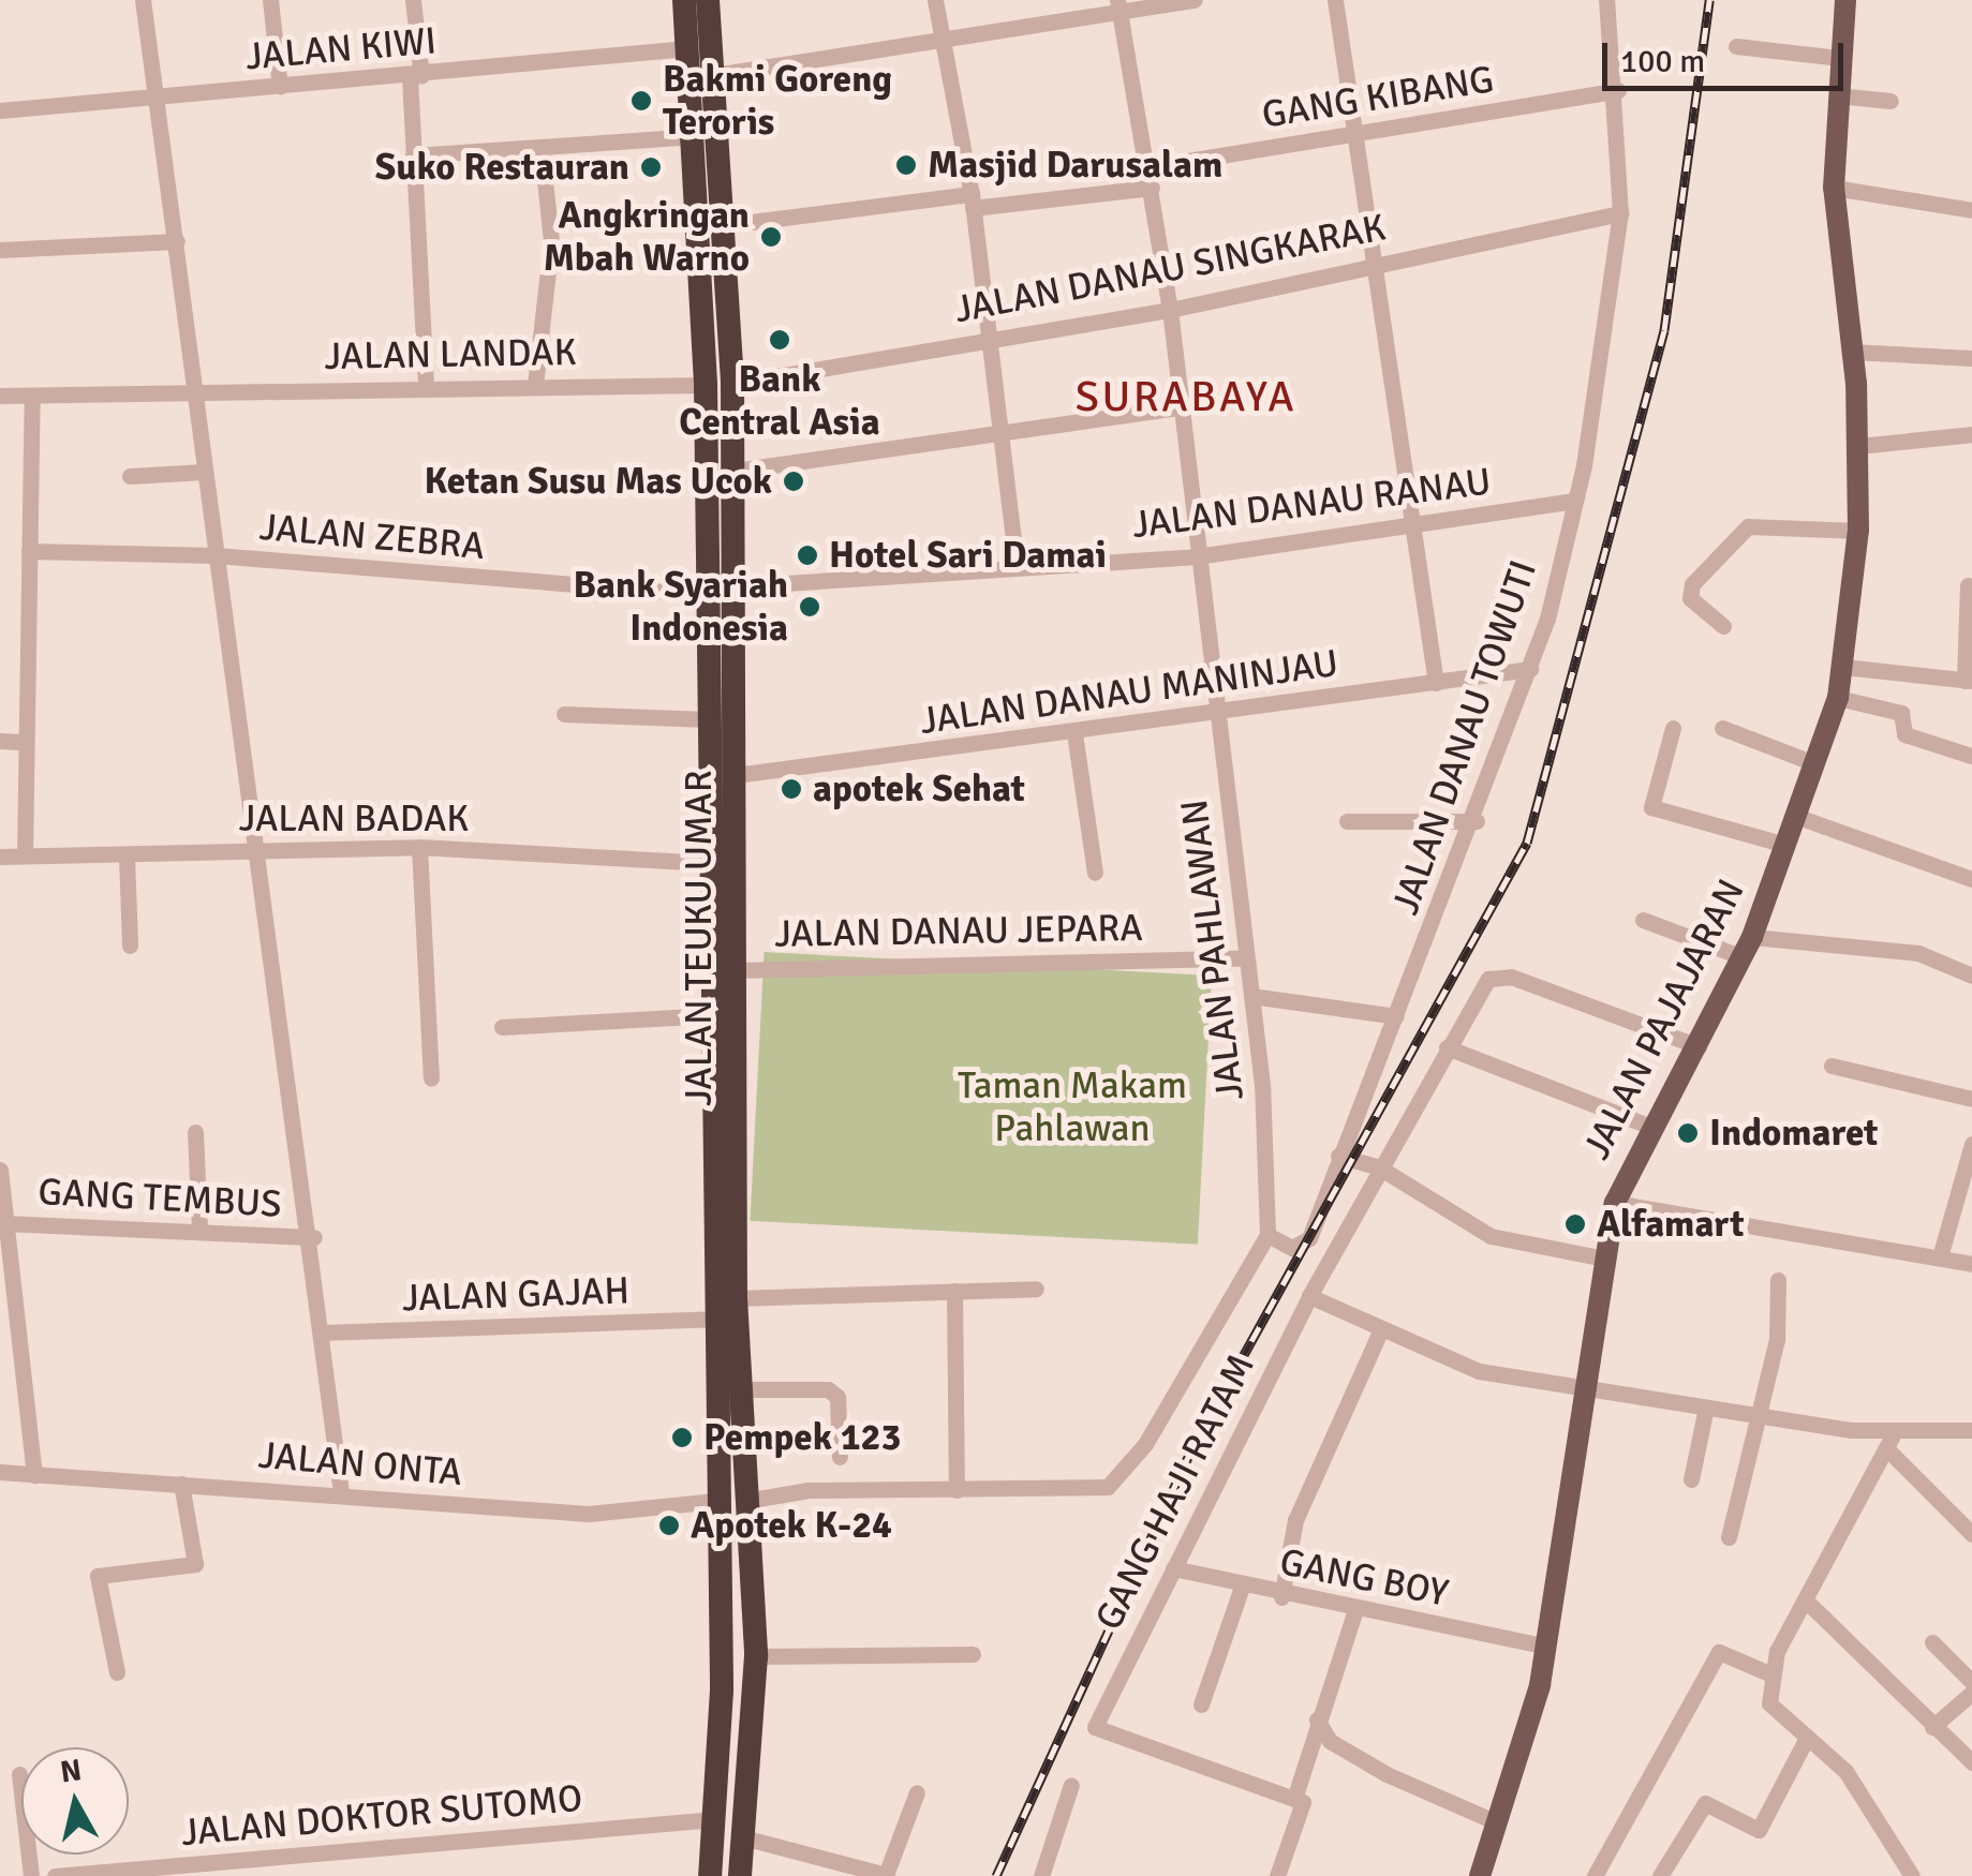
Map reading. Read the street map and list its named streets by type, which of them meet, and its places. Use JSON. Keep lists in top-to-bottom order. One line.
{"streets":{"highway":["JALAN TEUKU UMAR"],"main road":["JALAN PAJAJARAN"],"street":["JALAN KIWI","GANG KIBANG","JALAN DANAU SINGKARAK","JALAN LANDAK","JALAN DANAU RANAU","JALAN ZEBRA","JALAN DANAU MANINJAU","JALAN DANAU TOWUTI","JALAN BADAK","JALAN DANAU JEPARA","JALAN PAHLAWAN","GANG TEMBUS","JALAN GAJAH","JALAN ONTA","GANG HAJI RATAM","GANG BOY","JALAN DOKTOR SUTOMO"]},"crossings":[["JALAN KIWI","JALAN TEUKU UMAR"],["GANG KIBANG","JALAN DANAU TOWUTI"],["GANG KIBANG","JALAN PAHLAWAN"],["JALAN DANAU SINGKARAK","JALAN DANAU TOWUTI"],["JALAN DANAU SINGKARAK","JALAN TEUKU UMAR"],["JALAN DANAU SINGKARAK","JALAN PAHLAWAN"],["JALAN LANDAK","JALAN TEUKU UMAR"],["JALAN DANAU RANAU","JALAN DANAU TOWUTI"],["JALAN DANAU RANAU","JALAN TEUKU UMAR"],["JALAN DANAU RANAU","JALAN PAHLAWAN"],["JALAN ZEBRA","JALAN TEUKU UMAR"],["JALAN DANAU MANINJAU","JALAN DANAU TOWUTI"],["JALAN DANAU MANINJAU","JALAN TEUKU UMAR"],["JALAN DANAU MANINJAU","JALAN PAHLAWAN"],["JALAN DANAU TOWUTI","JALAN PAHLAWAN"],["JALAN BADAK","JALAN TEUKU UMAR"],["JALAN DANAU JEPARA","JALAN TEUKU UMAR"],["JALAN DANAU JEPARA","JALAN PAHLAWAN"],["JALAN TEUKU UMAR","JALAN GAJAH"],["JALAN TEUKU UMAR","JALAN ONTA"],["JALAN TEUKU UMAR","JALAN DOKTOR SUTOMO"],["JALAN PAJAJARAN","GANG HAJI RATAM"],["JALAN PAJAJARAN","GANG BOY"],["GANG HAJI RATAM","GANG BOY"]],"districts":["SURABAYA"],"parks":["Taman Makam Pahlawan"],"places":["Bakmi Goreng Teroris","Masjid Darusalam","Suko Restauran","Angkringan Mbah Warno","Bank Central Asia","Ketan Susu Mas Ucok","Hotel Sari Damai","Bank Syariah Indonesia","apotek Sehat","Indomaret","Alfamart","Pempek 123","Apotek K-24"],"scale_bar":"100 m","north":"top"}
